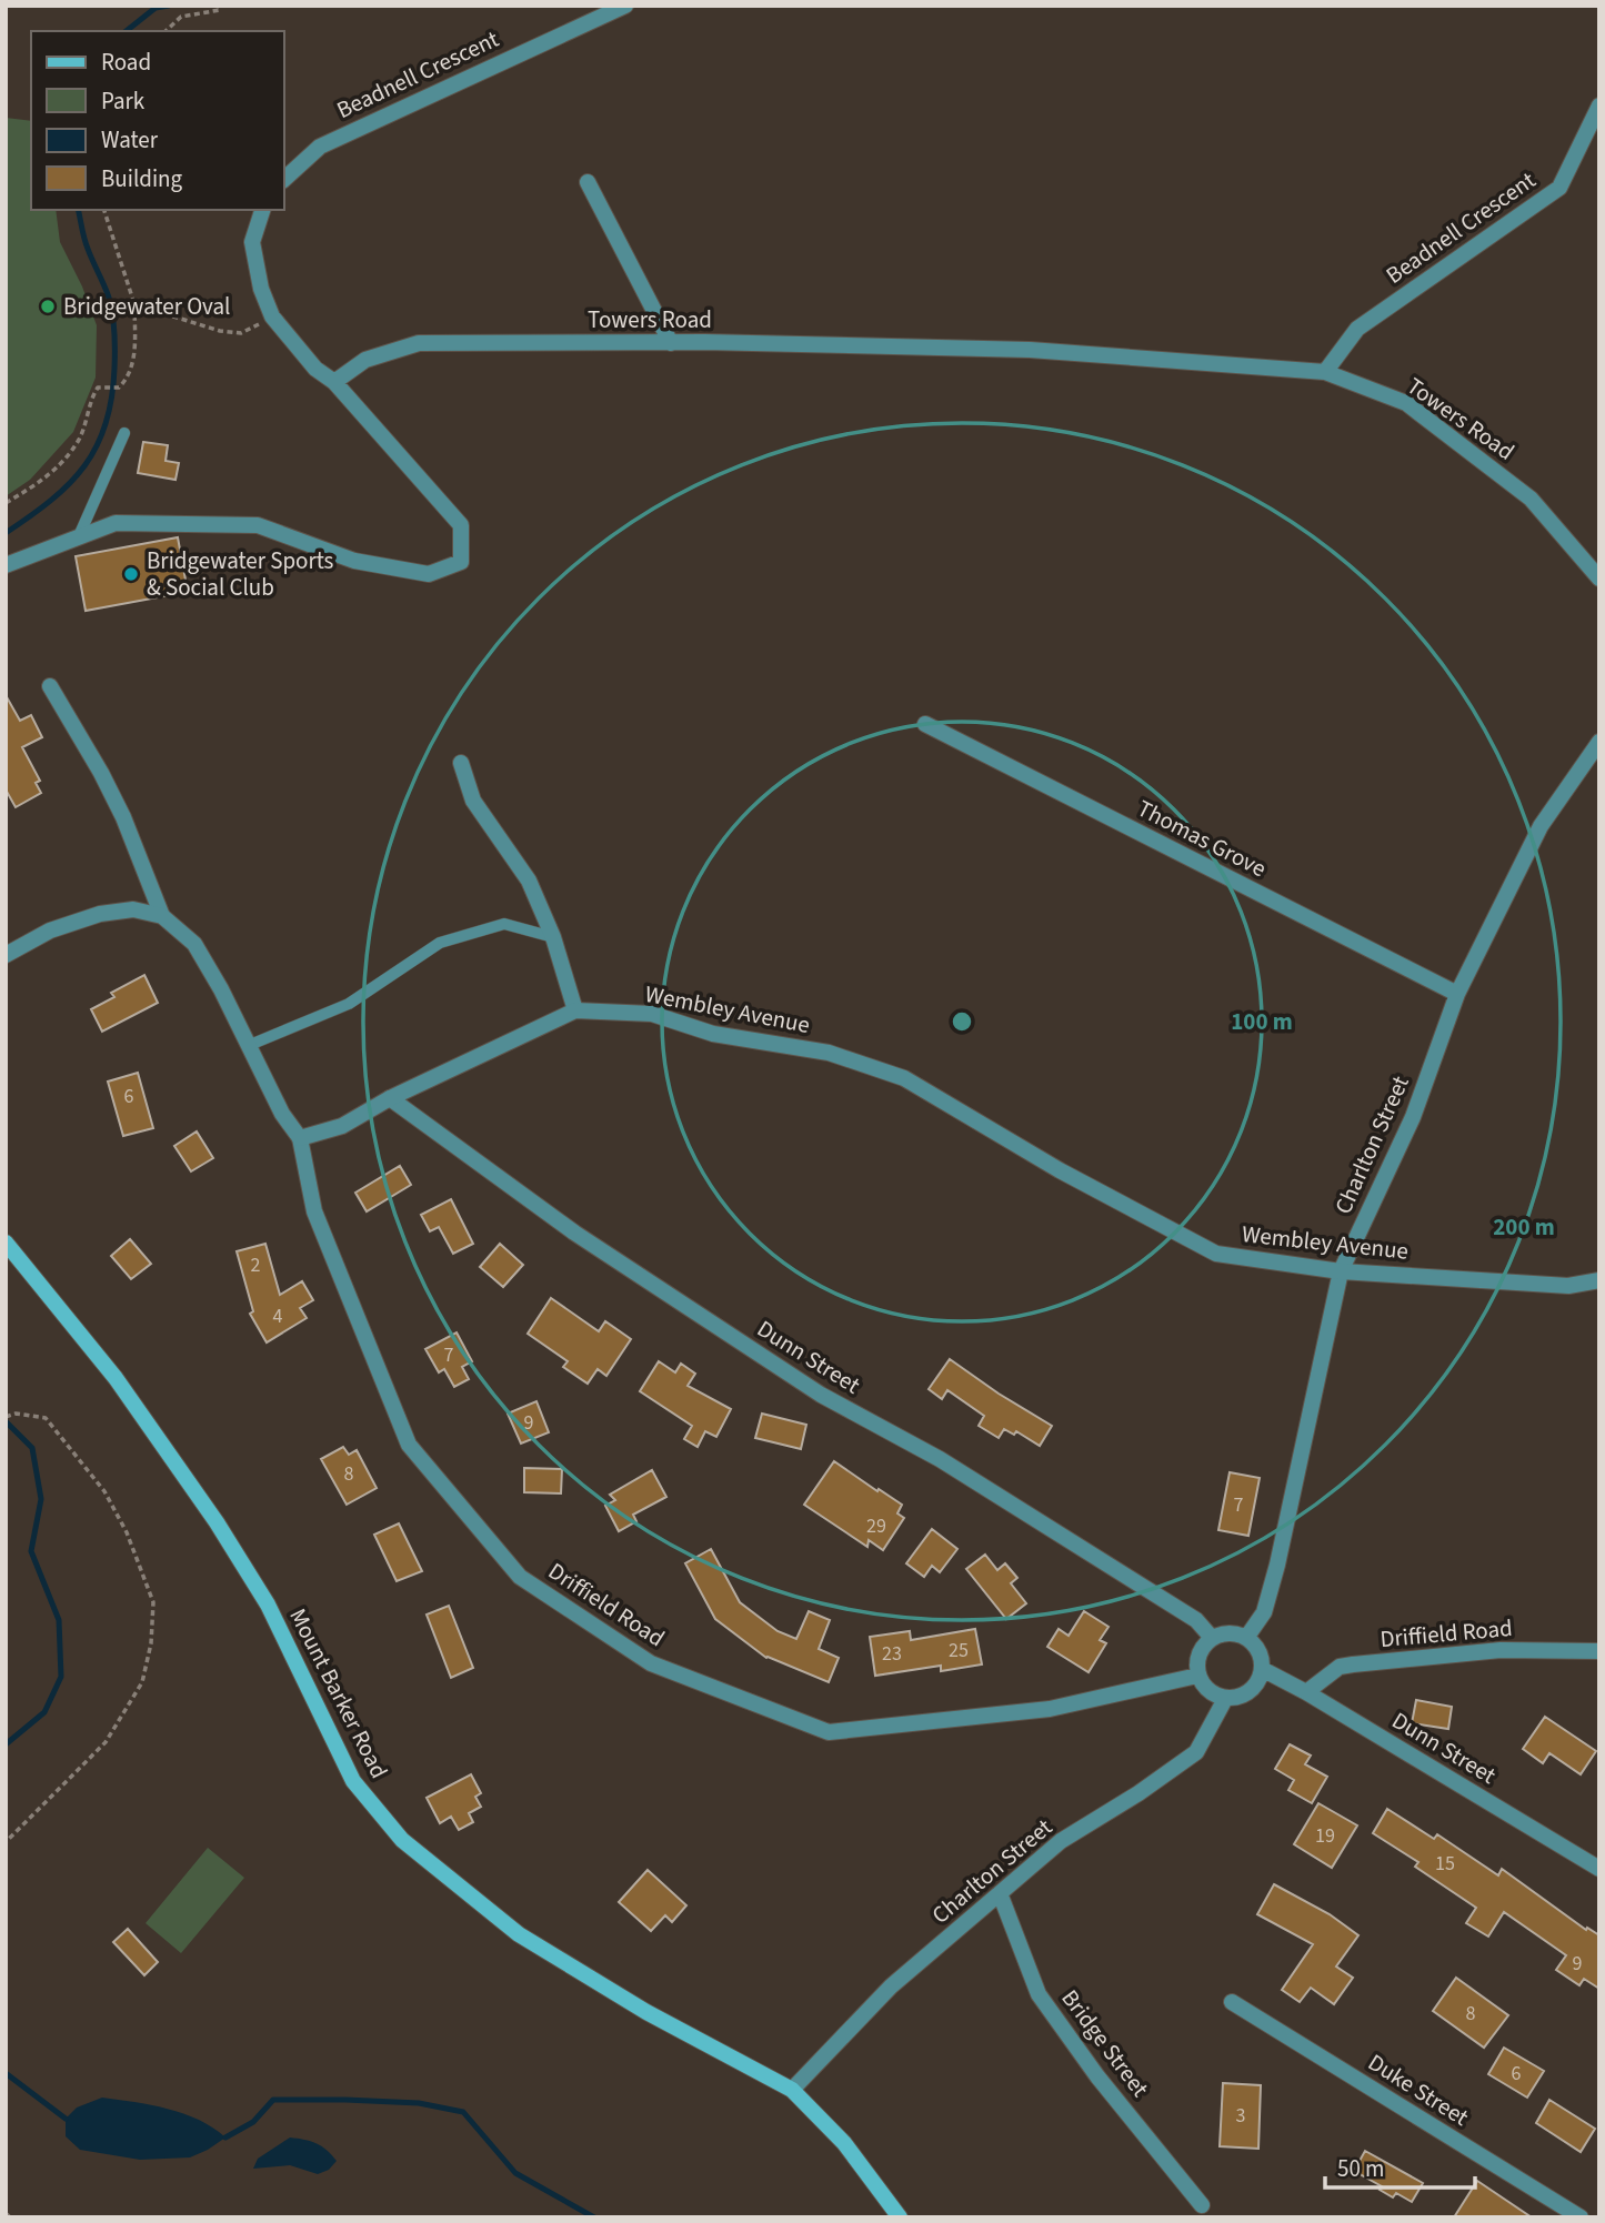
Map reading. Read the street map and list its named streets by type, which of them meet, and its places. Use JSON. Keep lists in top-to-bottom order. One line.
{"streets":{"main road":["Mount Barker Road"],"street":["Beadnell Crescent","Towers Road","Thomas Grove","Wembley Avenue","Charlton Street","Dunn Street","Driffield Road","Bridge Street","Duke Street"]},"crossings":[["Beadnell Crescent","Towers Road"],["Thomas Grove","Charlton Street"],["Wembley Avenue","Charlton Street"],["Wembley Avenue","Dunn Street"],["Wembley Avenue","Driffield Road"],["Charlton Street","Dunn Street"],["Charlton Street","Driffield Road"],["Charlton Street","Mount Barker Road"],["Charlton Street","Bridge Street"],["Dunn Street","Driffield Road"]],"places":["Bridgewater Oval","Bridgewater Sports & Social Club"],"house_numbers":["6","2","4","7","9","8","7","29","25","23","19","15","9","8","6","3"],"legend":["Road","Park","Water","Building"],"scale_bar":"50 m","rings":["100 m","200 m"]}
